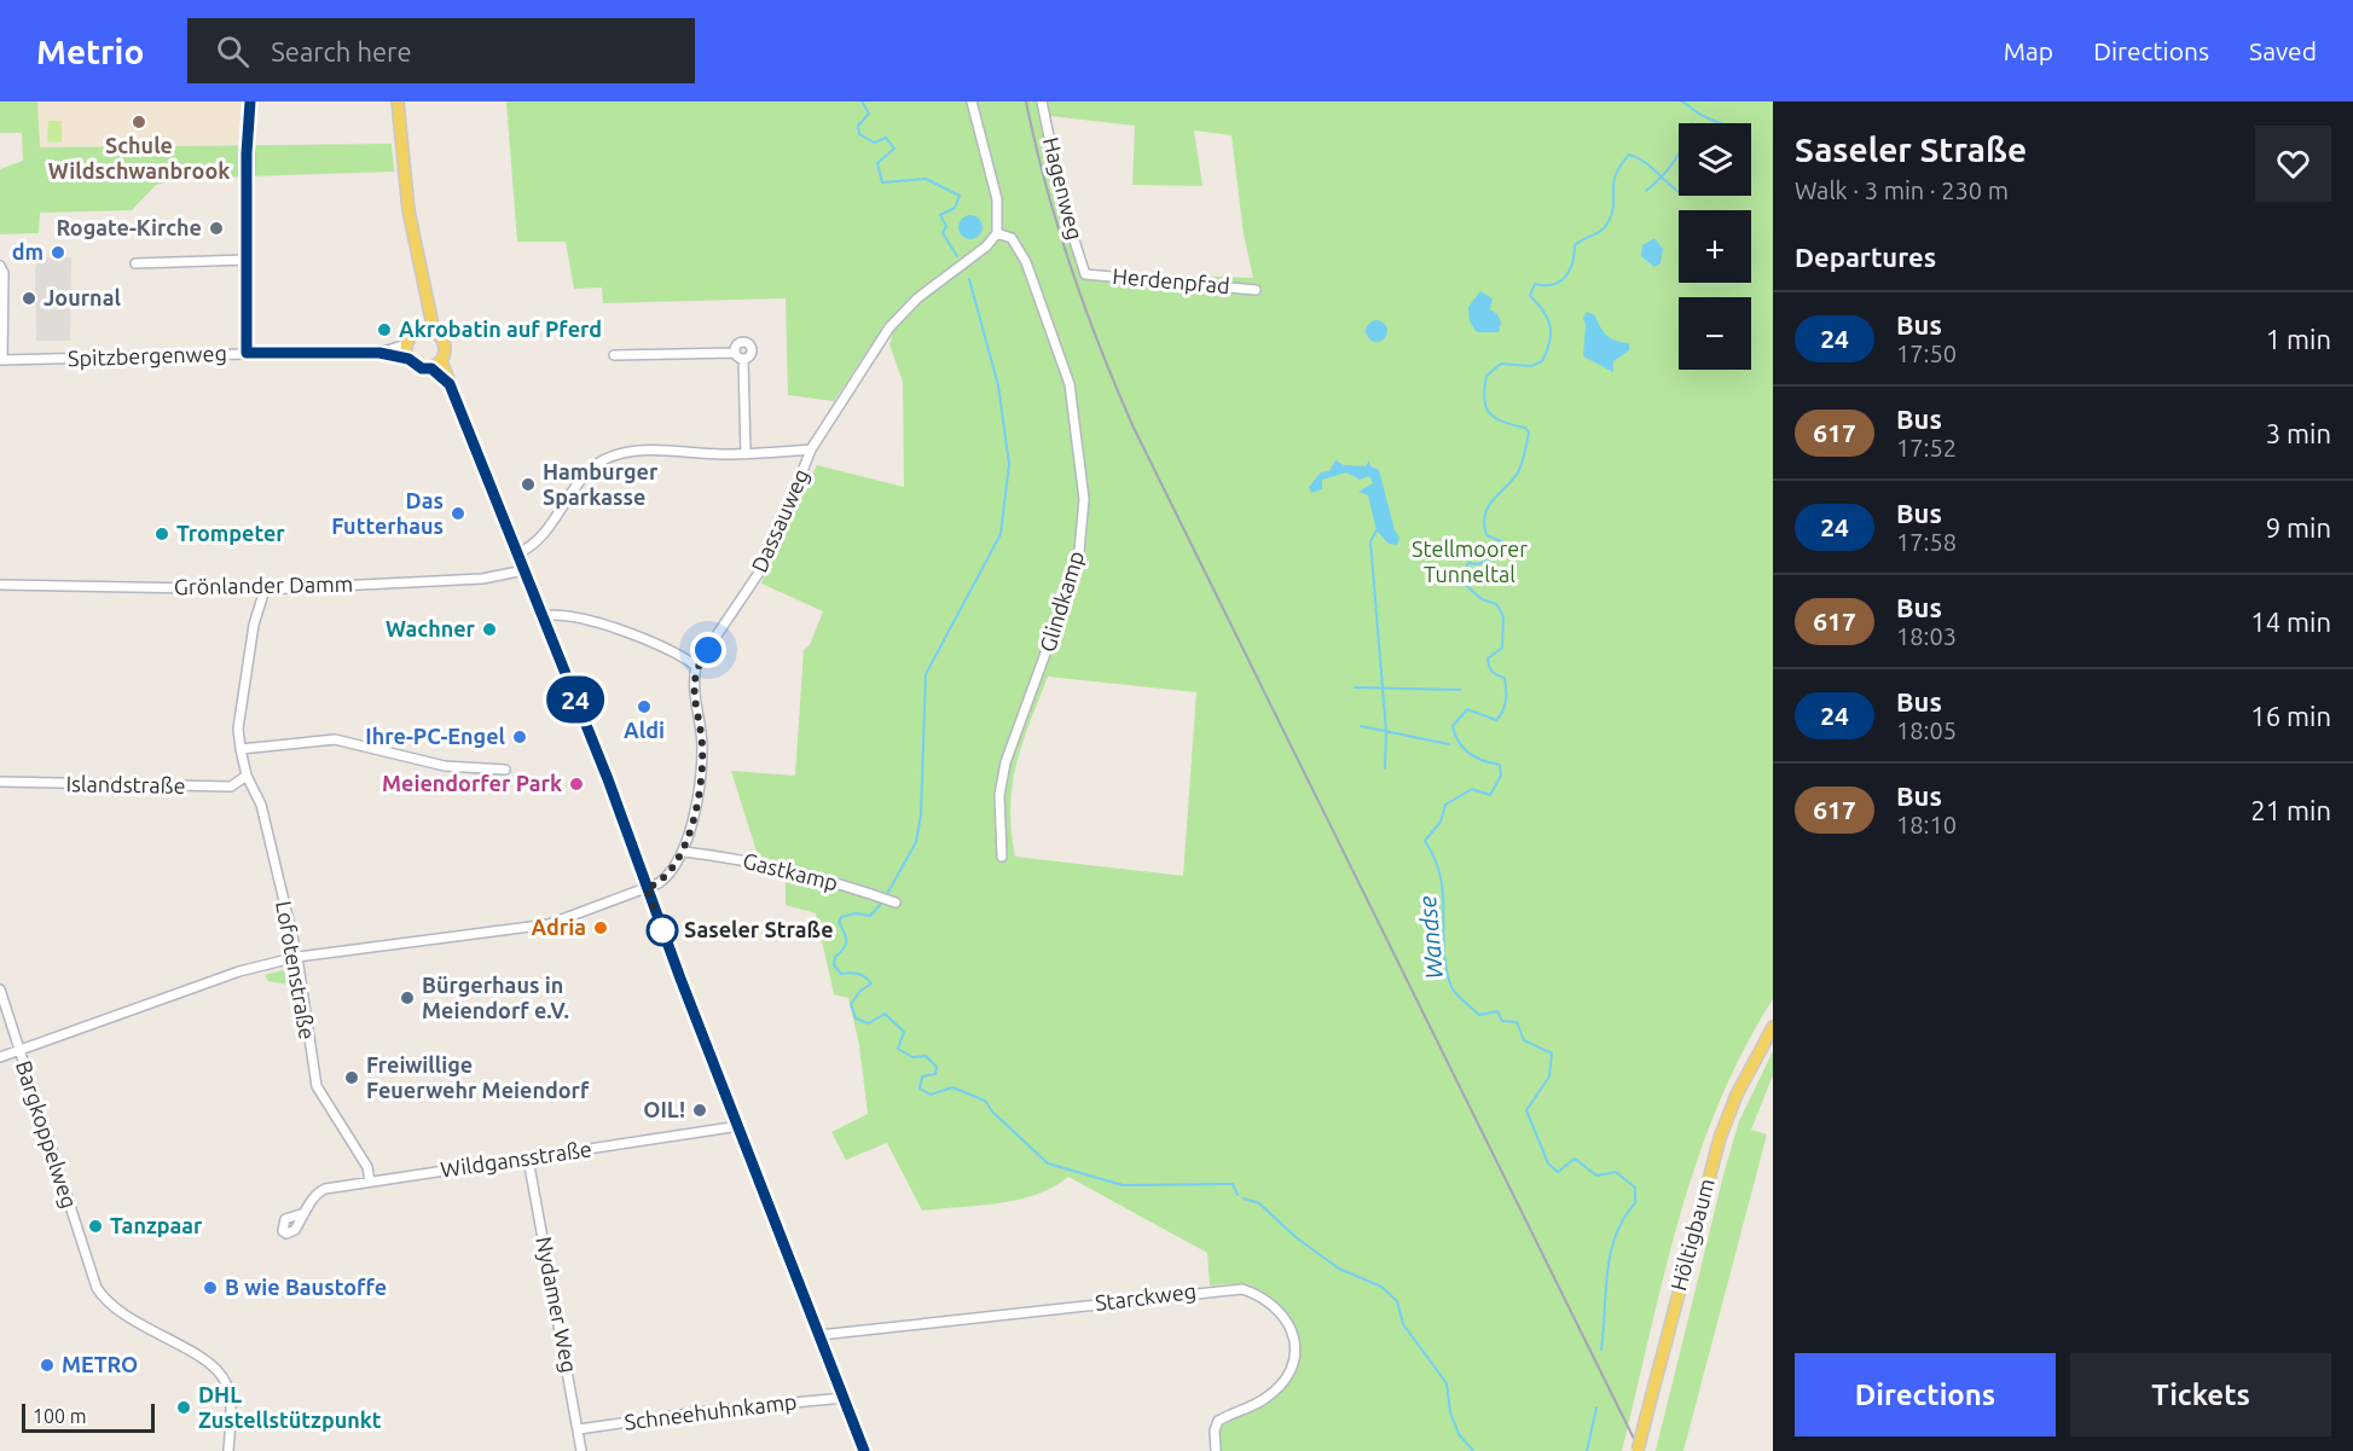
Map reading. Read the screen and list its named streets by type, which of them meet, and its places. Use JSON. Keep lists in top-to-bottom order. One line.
{"streets":{"main road":["Höltigbaum"],"street":["Hagenweg","Herdenpfad","Spitzbergenweg","Dassauweg","Grönlander Damm","Glindkamp","Islandstraße","Gastkamp","Lofotenstraße","Bargkoppelweg","Wildgansstraße","Starckweg","Nydamer Weg","Schneehuhnkamp"]},"crossings":[["Hagenweg","Herdenpfad"],["Dassauweg","Glindkamp"],["Grönlander Damm","Lofotenstraße"],["Islandstraße","Lofotenstraße"],["Lofotenstraße","Wildgansstraße"],["Wildgansstraße","Nydamer Weg"],["Nydamer Weg","Schneehuhnkamp"]],"water":["Wandse"],"parks":["Stellmoorer Tunneltal"],"places":["Schule Wildschwanbrook","Rogate-Kirche","dm","Journal","Akrobatin auf Pferd","Hamburger Sparkasse","Das Futterhaus","Trompeter","Wachner","Aldi","Ihre-PC-Engel","Meiendorfer Park","Adria","Saseler Straße","Bürgerhaus in Meiendorf e.V.","Freiwillige Feuerwehr Meiendorf","OIL!","Tanzpaar","B wie Baustoffe","METRO","DHL Zustellstützpunkt"],"lines":["bus line 24"],"scale_bar":"100 m","page":{"header":"Metrio","search":"Search here","nav":["Map","Directions","Saved"],"on_map":"24","heading":[["Saseler Straße","Walk · 3 min · 230 m"],"Departures"],"map_buttons":["+","−"],"list":[{"mark":"24","name":"Bus","note":"17:50","value":"1 min"},{"mark":"617","name":"Bus","note":"17:52","value":"3 min"},{"mark":"24","name":"Bus","note":"17:58","value":"9 min"},{"mark":"617","name":"Bus","note":"18:03","value":"14 min"},{"mark":"24","name":"Bus","note":"18:05","value":"16 min"},{"mark":"617","name":"Bus","note":"18:10","value":"21 min"}],"buttons":["Directions","Tickets"],"scale":"100 m"}}
